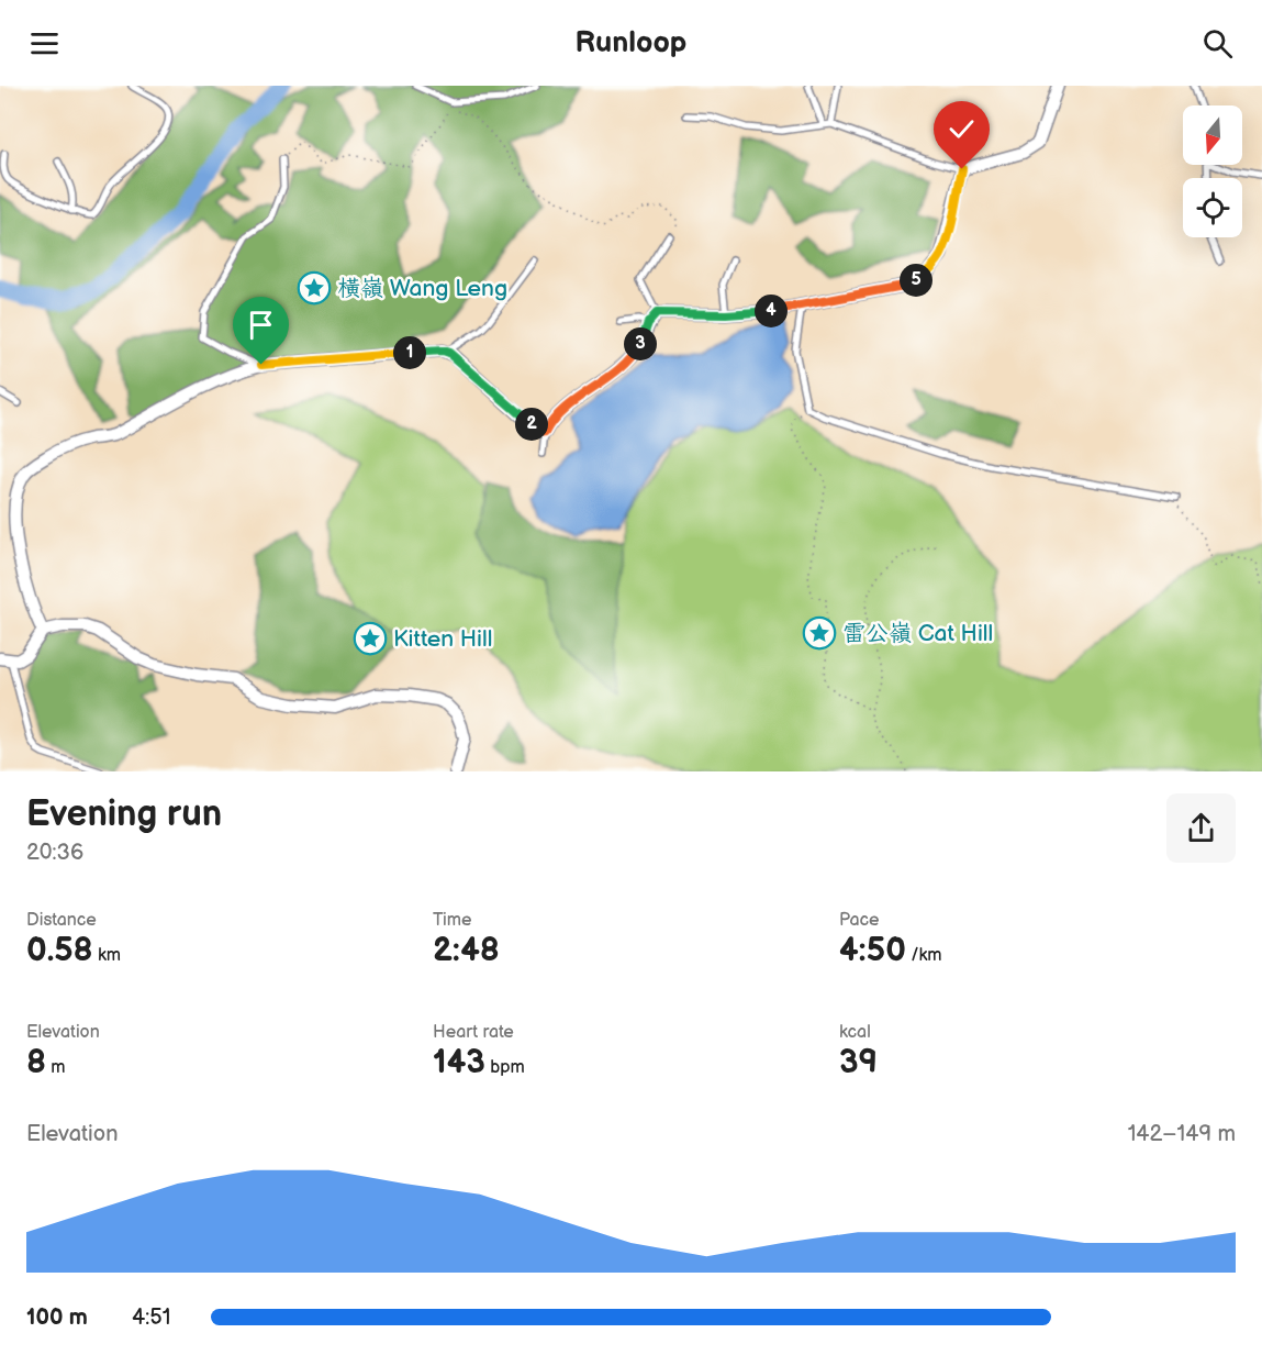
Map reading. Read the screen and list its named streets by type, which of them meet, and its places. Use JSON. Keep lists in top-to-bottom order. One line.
{"places":{"place":["橫嶺 Wang Leng","雷公嶺 Cat Hill","Kitten Hill"]},"north":"bottom","page":{"header":"Runloop","pins":["5","4","3","1","2"],"heading":["Evening run","20:36"],"stats":[["Distance","0.58 km"],["Time","2:48"],["Pace","4:50 /km"],["Elevation","8 m"],["Heart rate","143 bpm"],["kcal","39"]],"chart":["Elevation","142–149 m"],"list":[{"name":"100 m","note":"4:51"}]}}
